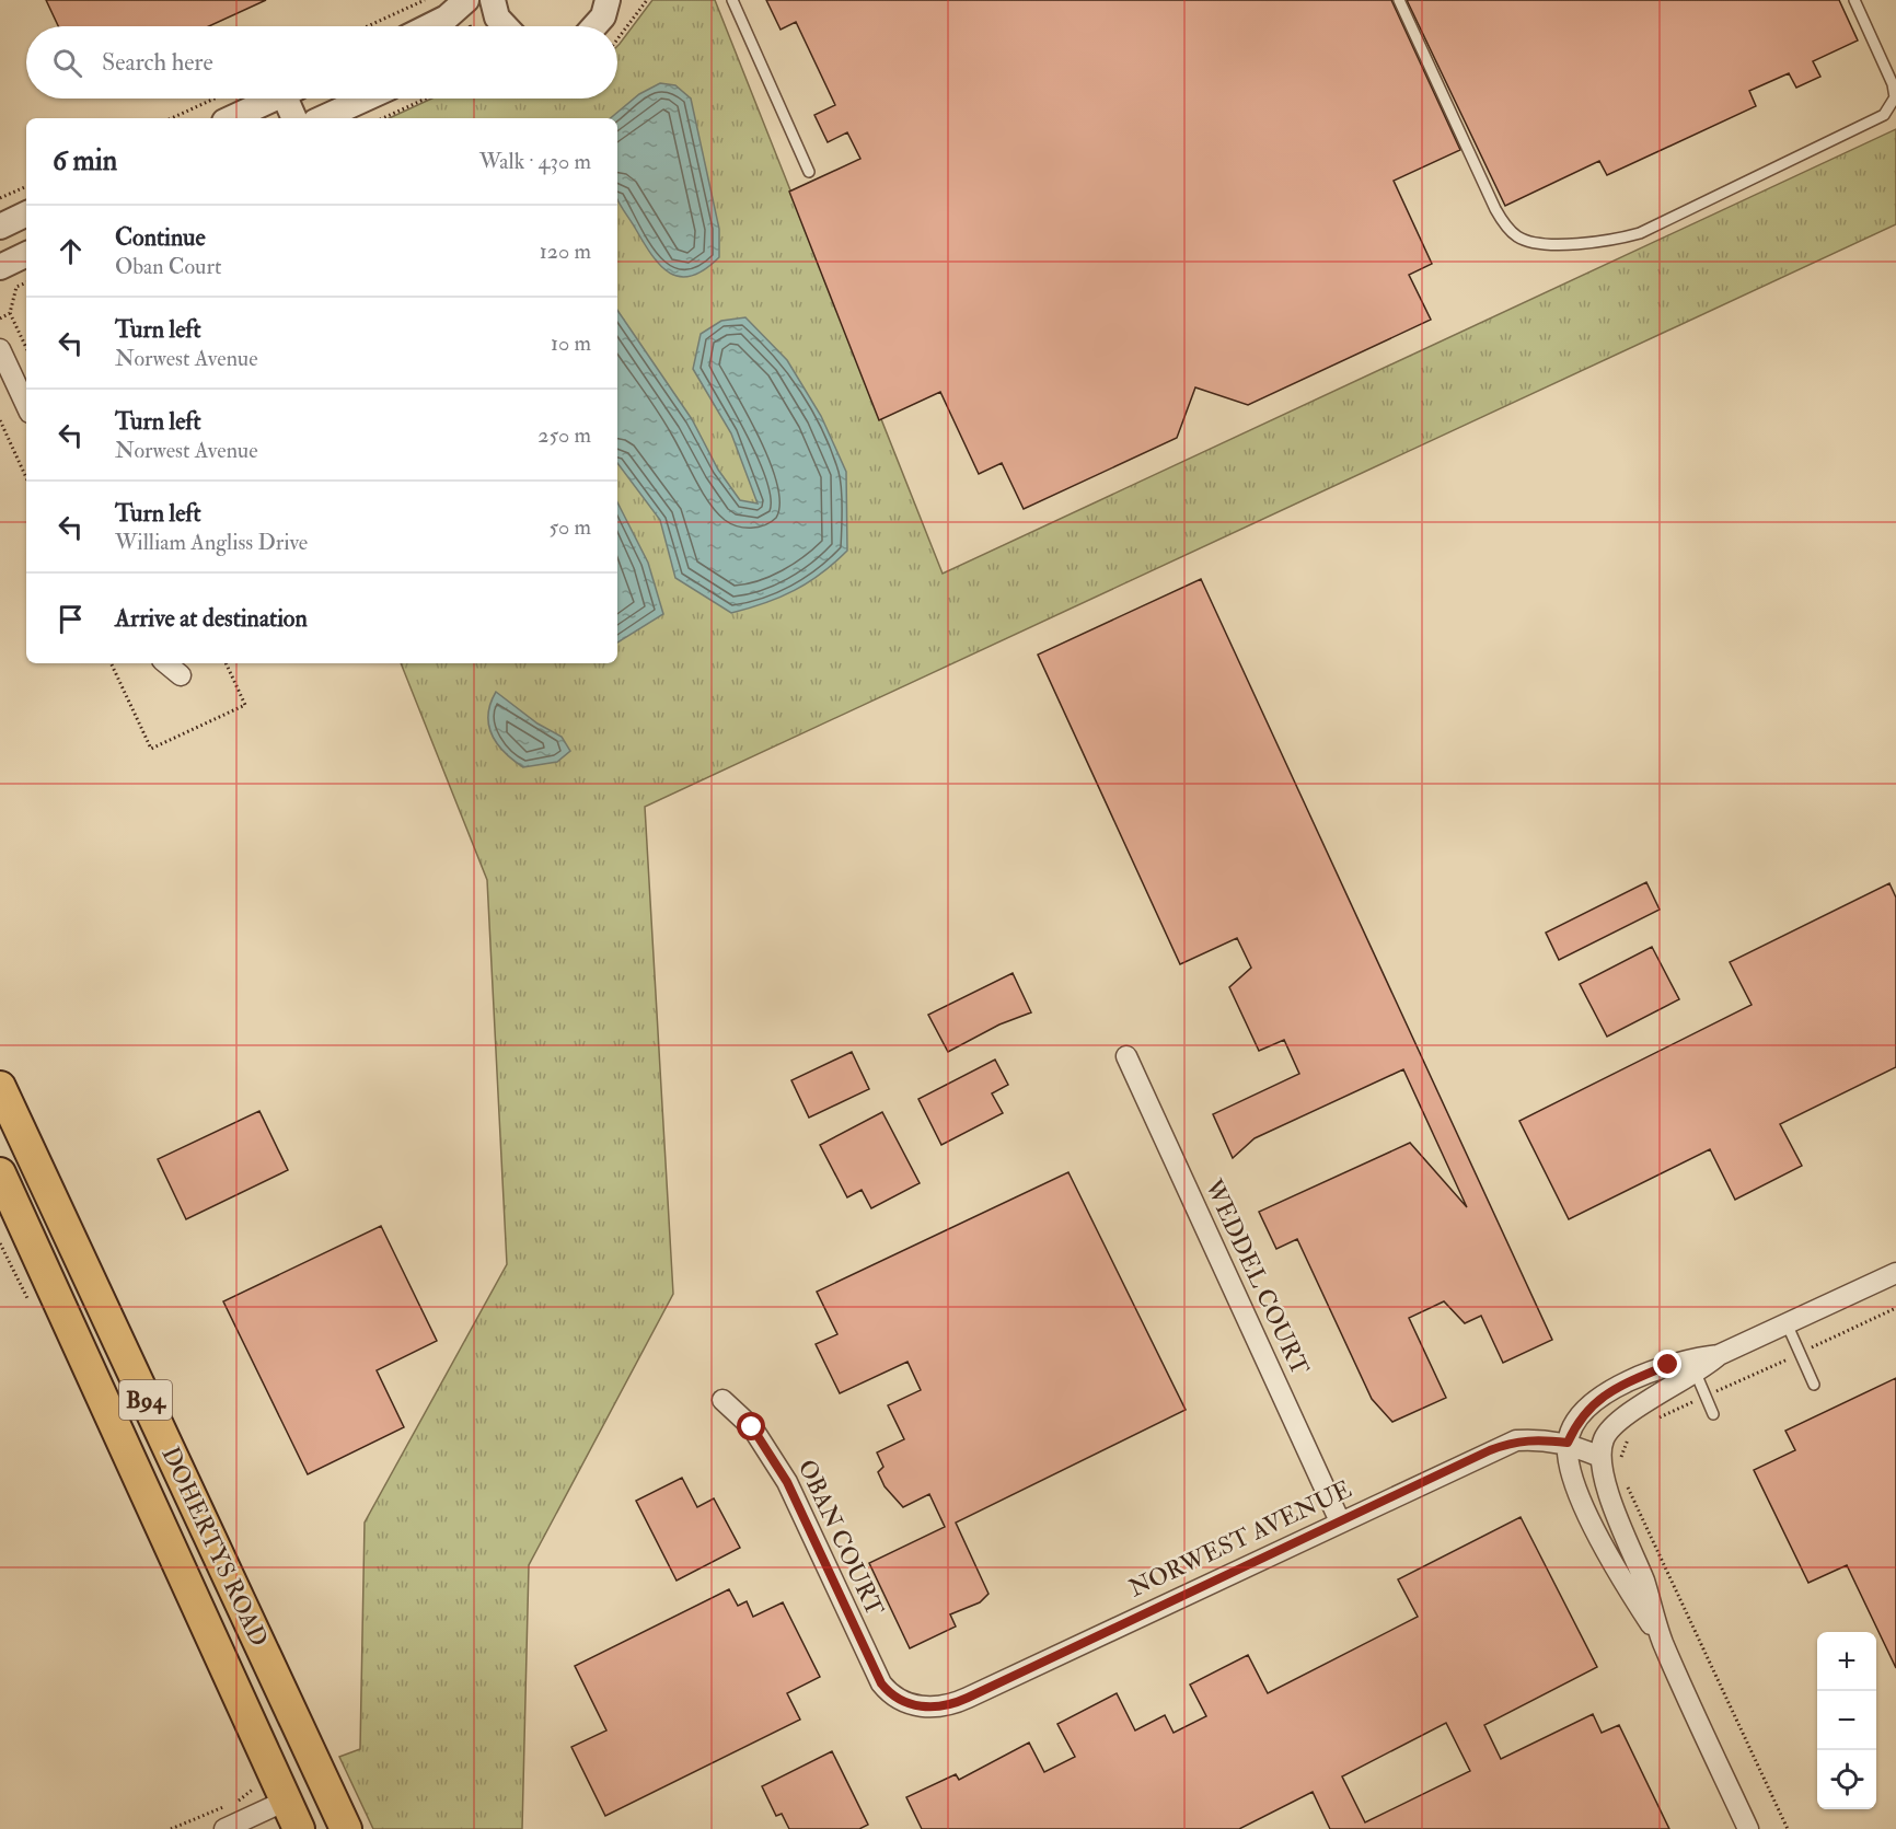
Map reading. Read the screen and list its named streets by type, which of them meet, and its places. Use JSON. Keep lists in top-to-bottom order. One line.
{"streets":{"main road":["B94","DOHERTYS ROAD"],"street":["WEDDEL COURT","OBAN COURT","NORWEST AVENUE"]},"crossings":[["WEDDEL COURT","NORWEST AVENUE"],["OBAN COURT","NORWEST AVENUE"]],"page":{"search":"Search here","heading":["6 min","Walk · 430 m"],"list":[["Continue","Oban Court","120 m"],["Turn left","Norwest Avenue","10 m"],["Turn left","Norwest Avenue","250 m"],["Turn left","William Angliss Drive","50 m"],"Arrive at destination"],"map_buttons":["+","−"]}}
